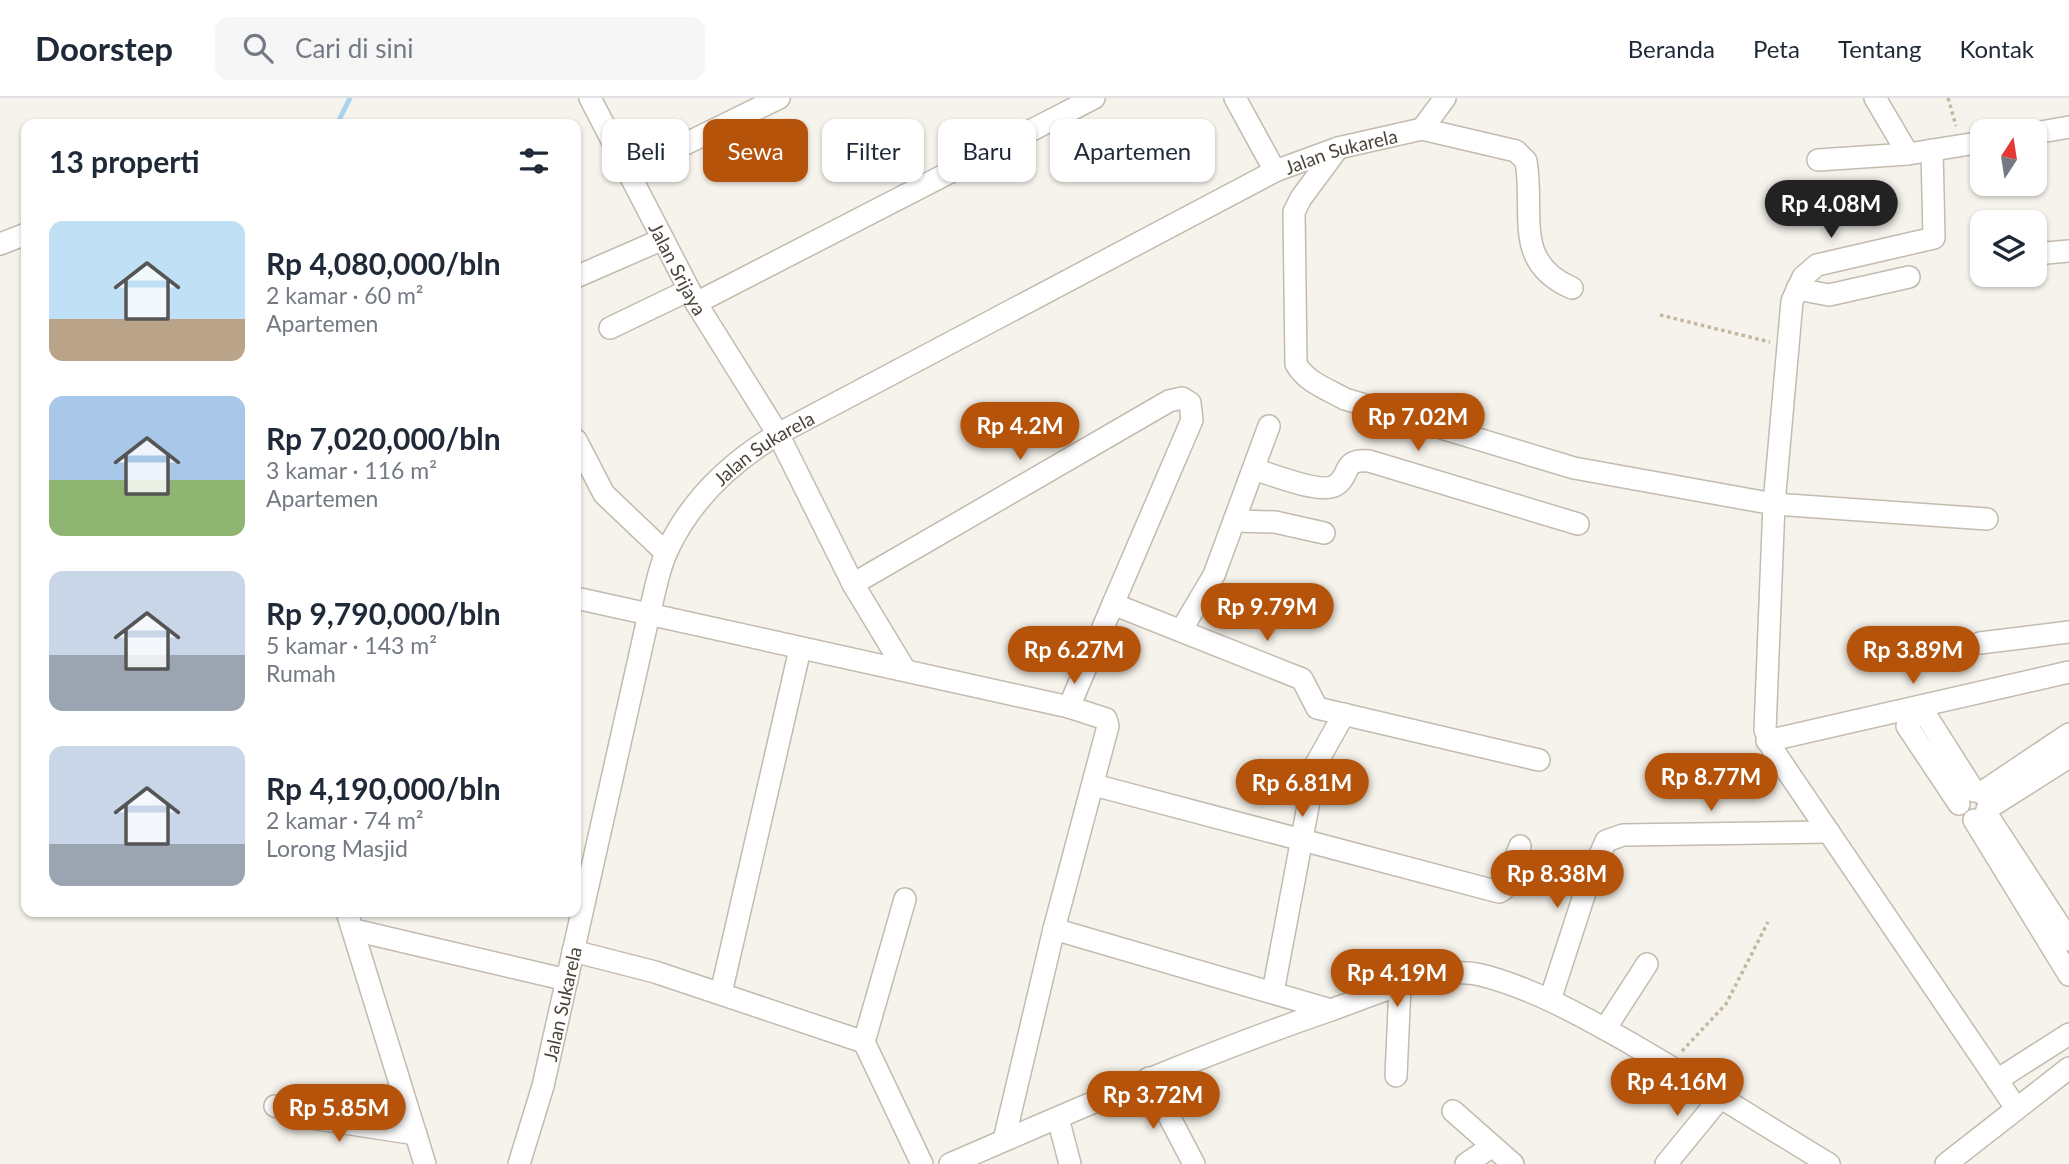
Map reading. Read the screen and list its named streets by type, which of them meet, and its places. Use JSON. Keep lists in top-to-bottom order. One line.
{"streets":{"street":["Jalan Sukarela","Jalan Srijaya"]},"crossings":[["Jalan Sukarela","Jalan Srijaya"]],"north":"top","page":{"header":"Doorstep","search":"Cari di sini","nav":["Beranda","Peta","Tentang","Kontak"],"chip":["Beli","Sewa","Filter","Baru","Apartemen"],"heading":"13 properti","price":["Rp 4.08M","Rp 7.02M","Rp 4.2M","Rp 9.79M","Rp 6.27M","Rp 3.89M","Rp 8.77M","Rp 6.81M","Rp 8.38M","Rp 4.19M","Rp 4.16M","Rp 3.72M","Rp 5.85M"],"list":[{"name":"Rp 4,080,000/bln","note":"2 kamar · 60 m² · Apartemen"},{"name":"Rp 7,020,000/bln","note":"3 kamar · 116 m² · Apartemen"},{"name":"Rp 9,790,000/bln","note":"5 kamar · 143 m² · Rumah"},{"name":"Rp 4,190,000/bln","note":"2 kamar · 74 m² · Lorong Masjid"}]}}
